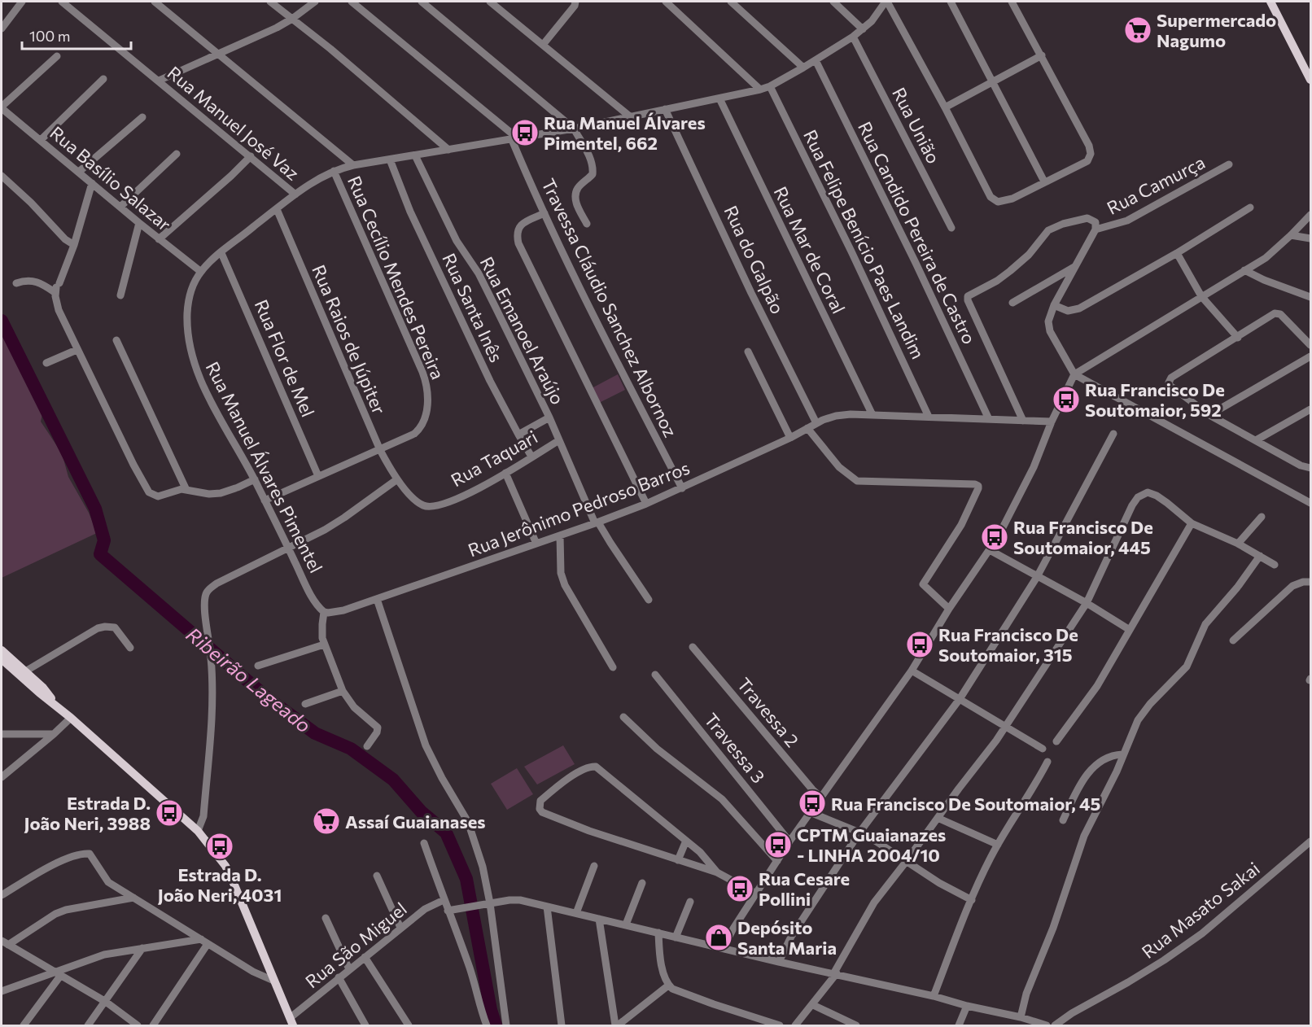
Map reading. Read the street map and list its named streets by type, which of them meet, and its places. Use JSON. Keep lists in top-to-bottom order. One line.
{"streets":{"street":["Rua Manuel José Vaz","Rua União","Rua Basílio Salazar","Rua Camurça","Rua Candido Pereira de Castro","Rua Felipe Benício Paes Landim","Rua Mar de Coral","Rua do Galpão","Rua Cecílio Mendes Pereira","Rua Santa Inês","Travessa Cláudio Sanchez Albornoz","Rua Emanoel Araújo","Rua Raios de Júpiter","Rua Flor de Mel","Rua Taquari","Rua Manuel Álvares Pimentel","Rua Jerônimo Pedroso Barros","Travessa 2","Travessa 3","Rua Masato Sakai","Rua São Miguel"]},"crossings":[["Rua Manuel José Vaz","Rua Manuel Álvares Pimentel"],["Rua União","Rua Manuel Álvares Pimentel"],["Rua Basílio Salazar","Rua Manuel Álvares Pimentel"],["Rua Candido Pereira de Castro","Rua Manuel Álvares Pimentel"],["Rua Candido Pereira de Castro","Rua Jerônimo Pedroso Barros"],["Rua Felipe Benício Paes Landim","Rua Manuel Álvares Pimentel"],["Rua Felipe Benício Paes Landim","Rua Jerônimo Pedroso Barros"],["Rua Mar de Coral","Rua Manuel Álvares Pimentel"],["Rua Mar de Coral","Rua Jerônimo Pedroso Barros"],["Rua do Galpão","Rua Manuel Álvares Pimentel"],["Rua do Galpão","Rua Jerônimo Pedroso Barros"],["Rua Cecílio Mendes Pereira","Rua Raios de Júpiter"],["Rua Cecílio Mendes Pereira","Rua Flor de Mel"],["Rua Cecílio Mendes Pereira","Rua Manuel Álvares Pimentel"],["Rua Santa Inês","Rua Taquari"],["Rua Santa Inês","Rua Manuel Álvares Pimentel"],["Travessa Cláudio Sanchez Albornoz","Rua Manuel Álvares Pimentel"],["Travessa Cláudio Sanchez Albornoz","Rua Jerônimo Pedroso Barros"],["Rua Emanoel Araújo","Rua Taquari"],["Rua Emanoel Araújo","Rua Manuel Álvares Pimentel"],["Rua Emanoel Araújo","Rua Jerônimo Pedroso Barros"],["Rua Raios de Júpiter","Rua Taquari"],["Rua Raios de Júpiter","Rua Manuel Álvares Pimentel"],["Rua Flor de Mel","Rua Manuel Álvares Pimentel"],["Rua Manuel Álvares Pimentel","Rua Jerônimo Pedroso Barros"]],"water":["Ribeirão Lageado"],"places":{"supermarket":["Supermercado Nagumo","Assaí Guaianases"],"bus stop":["Rua Manuel Álvares Pimentel, 662","Rua Francisco De Soutomaior, 592","Rua Francisco De Soutomaior, 445","Rua Francisco De Soutomaior, 315","Rua Francisco De Soutomaior, 45","Estrada D. João Neri, 3988","CPTM Guaianazes - LINHA 2004/10","Estrada D. João Neri, 4031","Rua Cesare Pollini"],"shop":["Depósito Santa Maria"]},"scale_bar":"100 m"}
